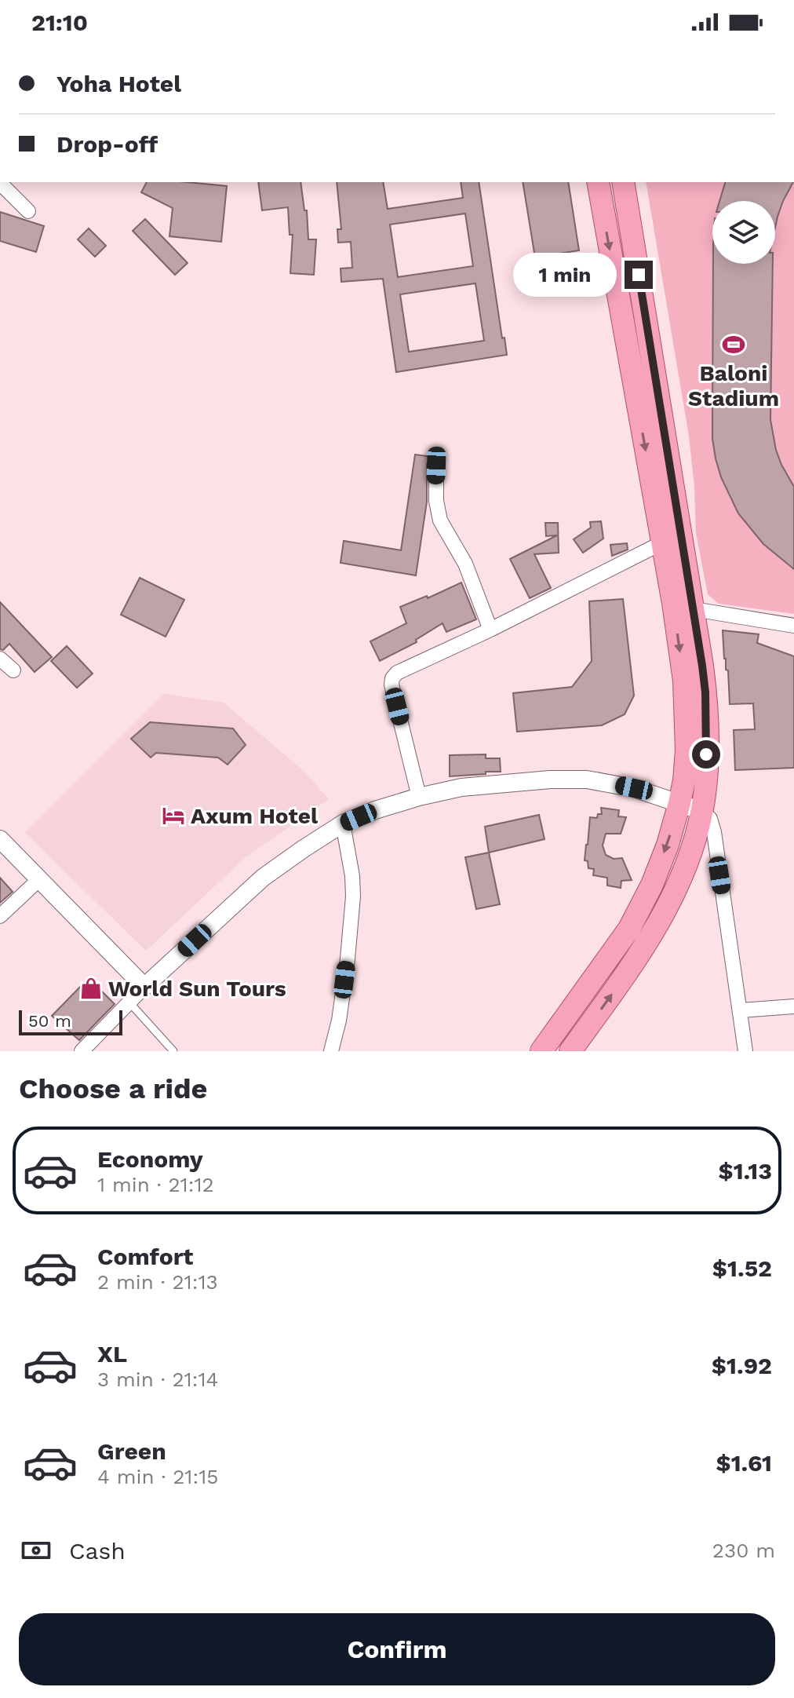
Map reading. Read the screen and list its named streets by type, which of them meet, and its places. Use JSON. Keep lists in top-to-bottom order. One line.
{"places":{"sports":["Baloni Stadium"],"hotel":["Axum Hotel"],"shop":["World Sun Tours"]},"scale_bar":"50 m","page":{"status":"21:10","banner":["Yoha Hotel","Drop-off"],"bubble":"1 min","scale":"50 m","heading":"Choose a ride","list":[{"name":"Economy","note":"1 min · 21:12","value":"$1.13"},{"name":"Comfort","note":"2 min · 21:13","value":"$1.52"},{"name":"XL","note":"3 min · 21:14","value":"$1.92"},{"name":"Green","note":"4 min · 21:15","value":"$1.61"}],"pay":["Cash","230 m"],"buttons":"Confirm"}}
